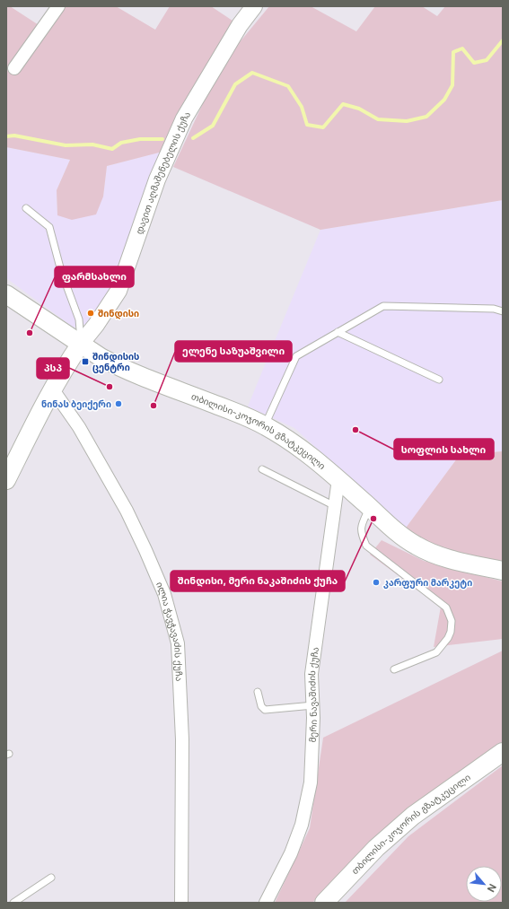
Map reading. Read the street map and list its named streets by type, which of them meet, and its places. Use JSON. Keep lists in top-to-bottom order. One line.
{"streets":{"main road":["თბილისი-კოჯორის გზატკეცილი"],"street":["დავით აღმაშენებელის ქუჩა","ილია ჭავჭავაძის ქუჩა","მერი ნავაშიძის ქუჩა"]},"crossings":[["დავით აღმაშენებელის ქუჩა","თბილისი-კოჯორის გზატკეცილი"],["თბილისი-კოჯორის გზატკეცილი","მერი ნავაშიძის ქუჩა"]],"places":{"other":["შინდისი","ფარმსახლი","პსპ","ნინას ბეიქერი","ელენე საზუაშვილი","სოფლის სახლი","შინდისი, მერი ნაკაშიძის ქუჩა","კარფური მარკეტი"],"transit":["შინდისის ცენტრი"]},"north":"bottom right"}
